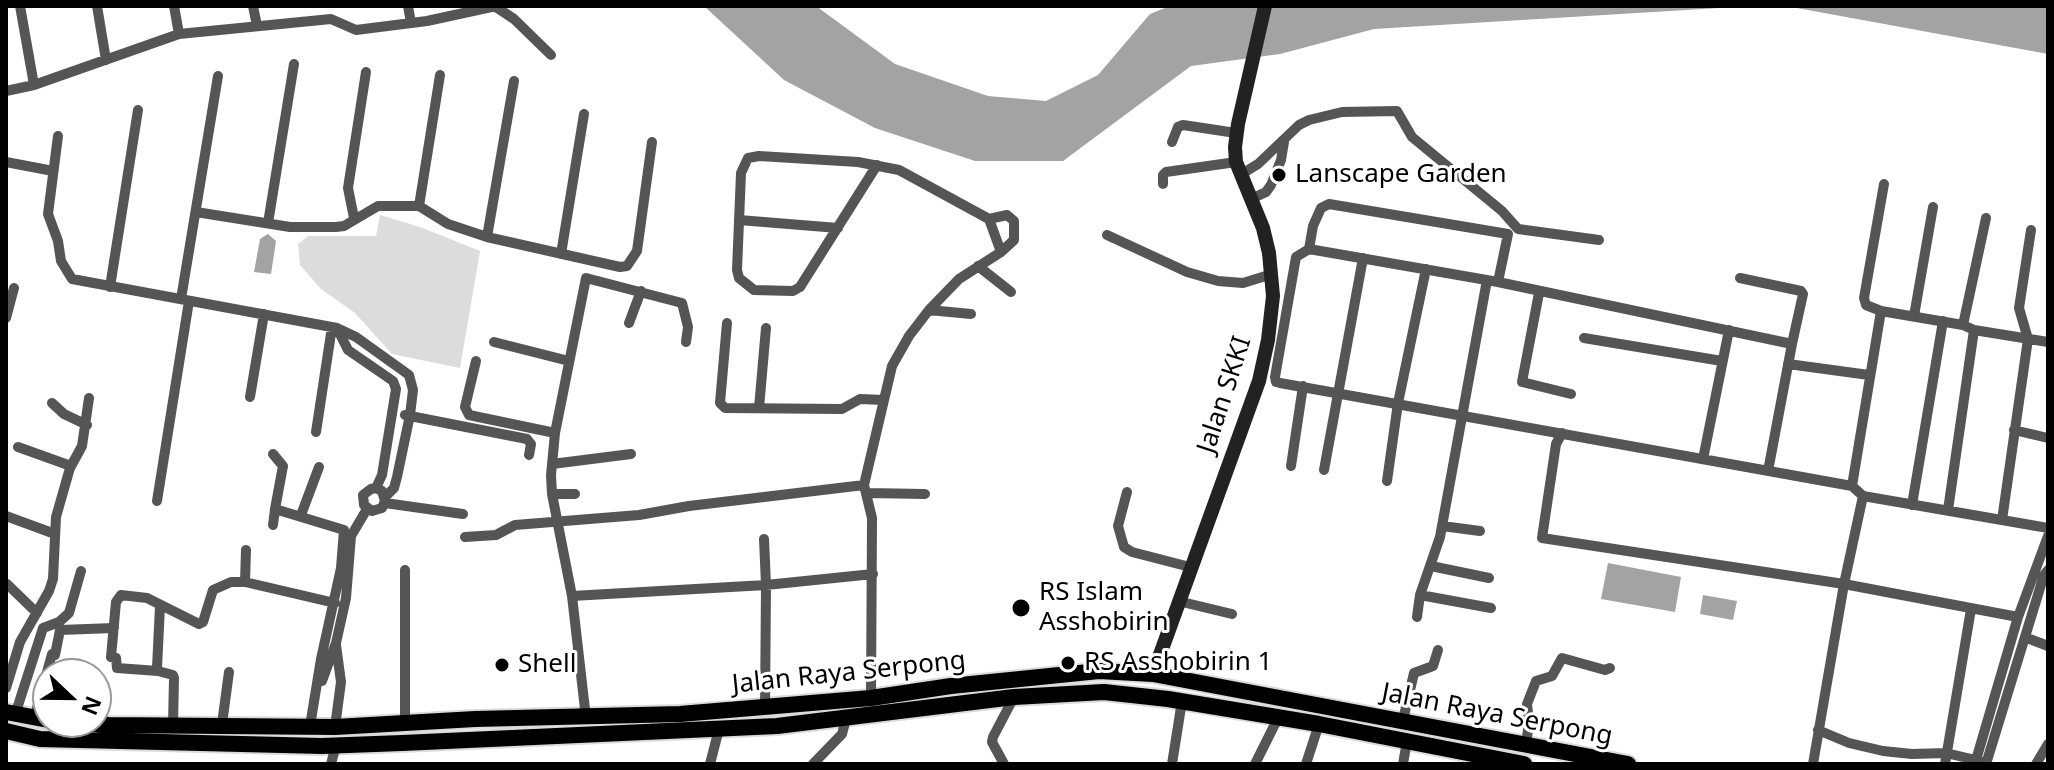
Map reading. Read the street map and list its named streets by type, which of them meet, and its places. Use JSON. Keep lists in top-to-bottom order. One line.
{"streets":{"main road":["Jalan SKKI","Jalan Raya Serpong"]},"crossings":[["Jalan SKKI","Jalan Raya Serpong"]],"places":["Lanscape Garden","RS Islam Asshobirin","RS Asshobirin 1","Shell"],"north":"right"}
